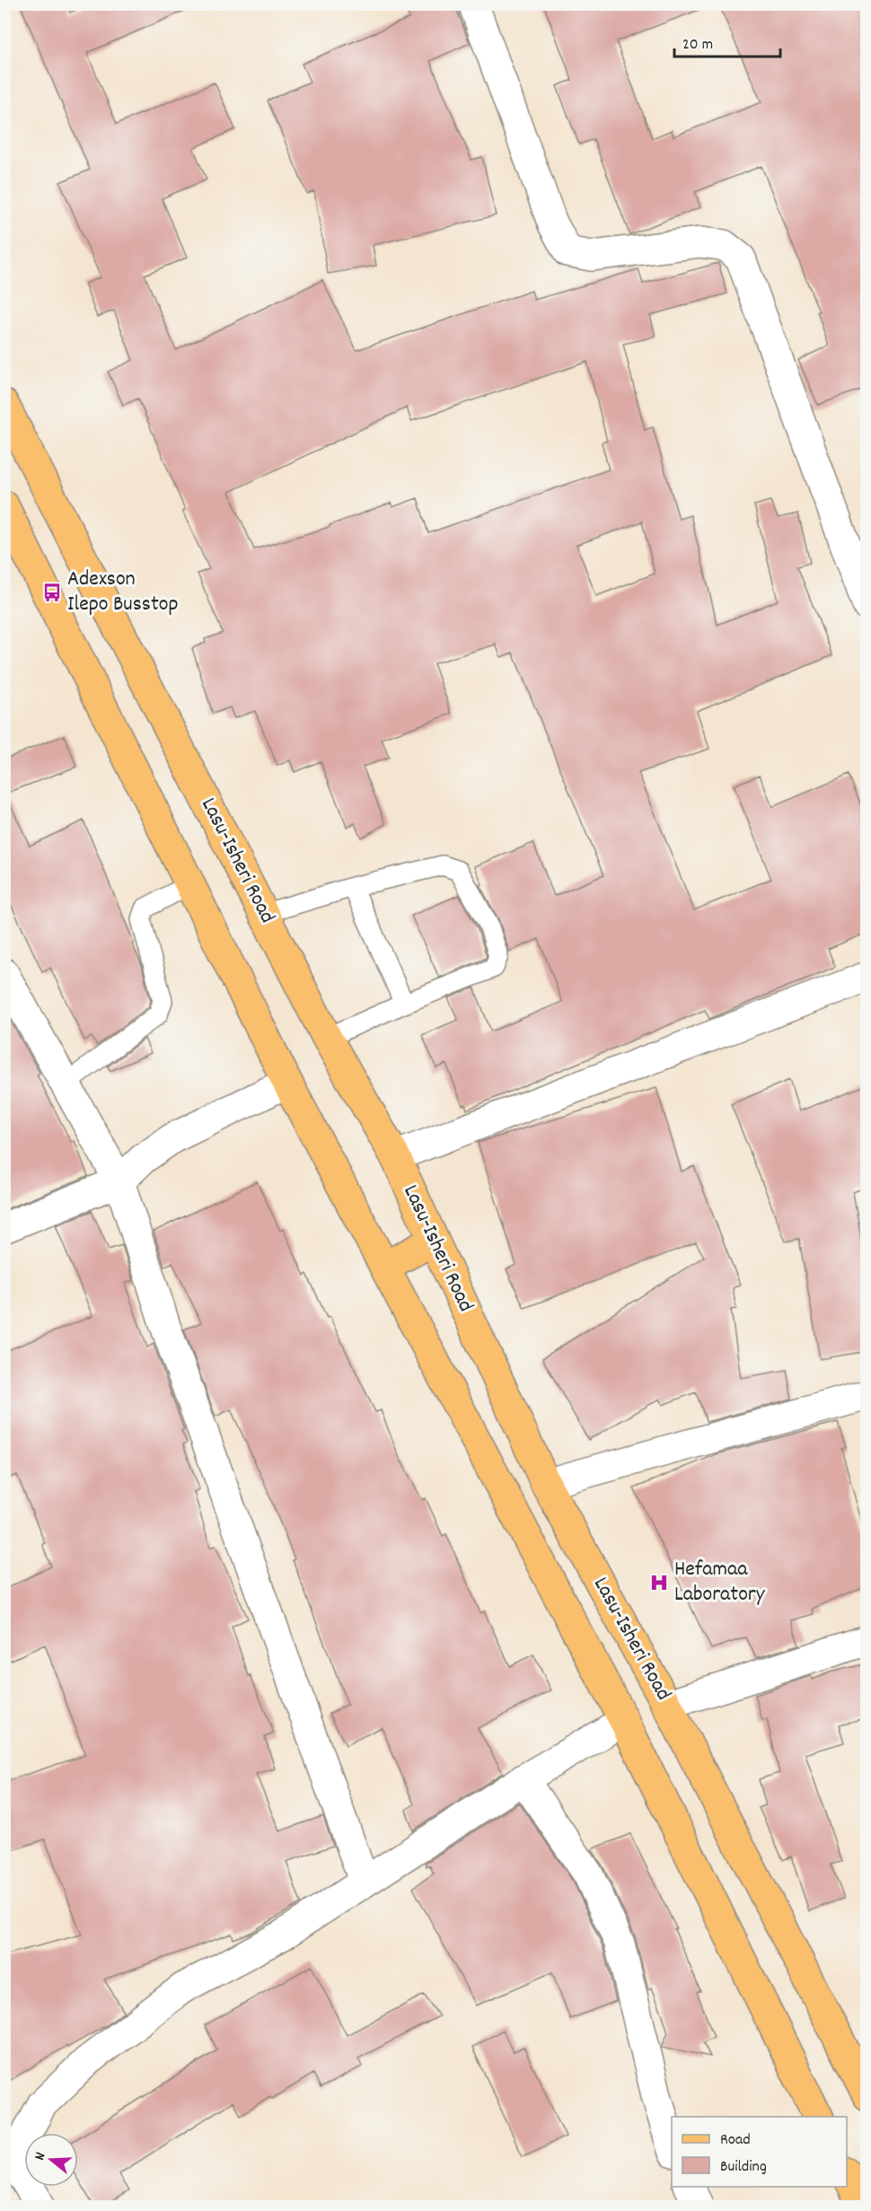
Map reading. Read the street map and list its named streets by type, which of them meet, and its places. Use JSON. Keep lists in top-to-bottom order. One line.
{"streets":{"main road":["Lasu-Isheri Road"]},"places":{"bus stop":["Adexson Ilepo Busstop"],"hospital":["Hefamaa Laboratory"]},"legend":["Road","Building"],"scale_bar":"20 m","north":"left"}
